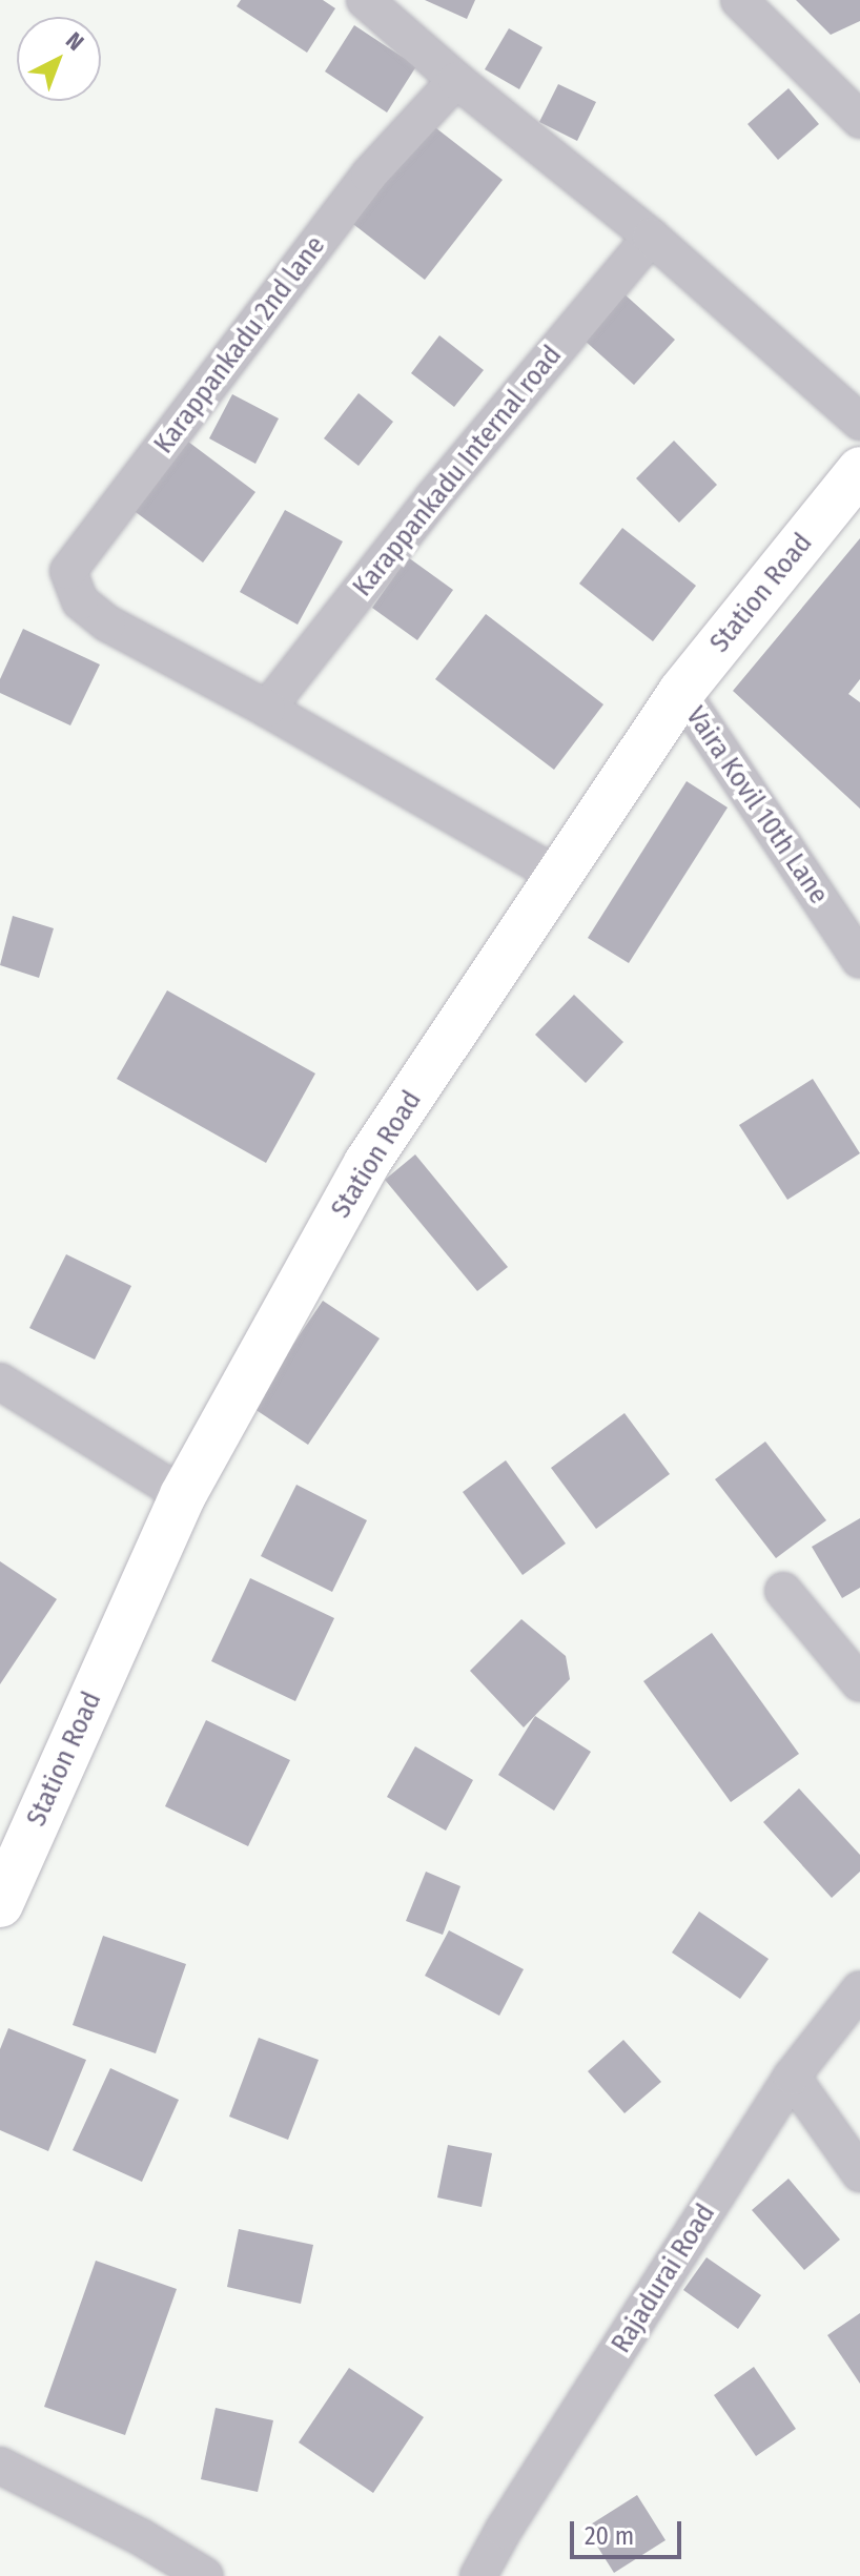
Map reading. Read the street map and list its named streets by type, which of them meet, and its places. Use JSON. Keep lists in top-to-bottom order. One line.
{"streets":{"main road":["Station Road"],"street":["Karappankadu 2nd lane","Karappankadu Internal road","Vaira Kovil 10th Lane","Rajadurai Road"]},"crossings":[["Karappankadu 2nd lane","Karappankadu Internal road"],["Karappankadu 2nd lane","Station Road"],["Station Road","Vaira Kovil 10th Lane"]],"scale_bar":"20 m","north":"top right"}
